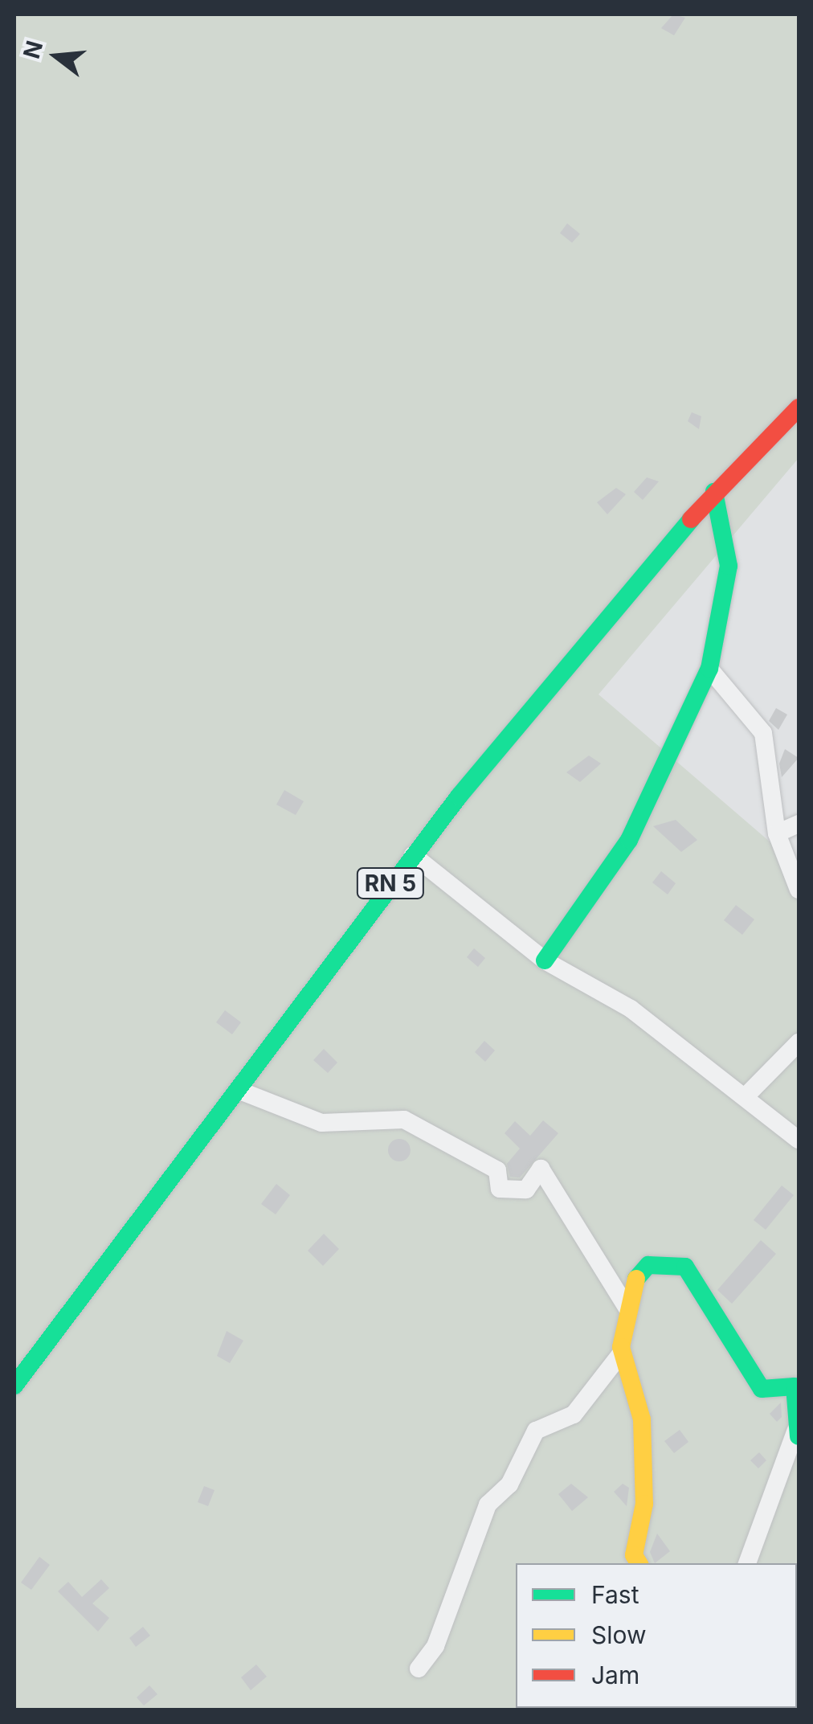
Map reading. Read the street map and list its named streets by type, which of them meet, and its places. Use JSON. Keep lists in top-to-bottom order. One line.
{"streets":{"main road":["RN 5"]},"legend":["Fast","Slow","Jam"],"north":"left"}
